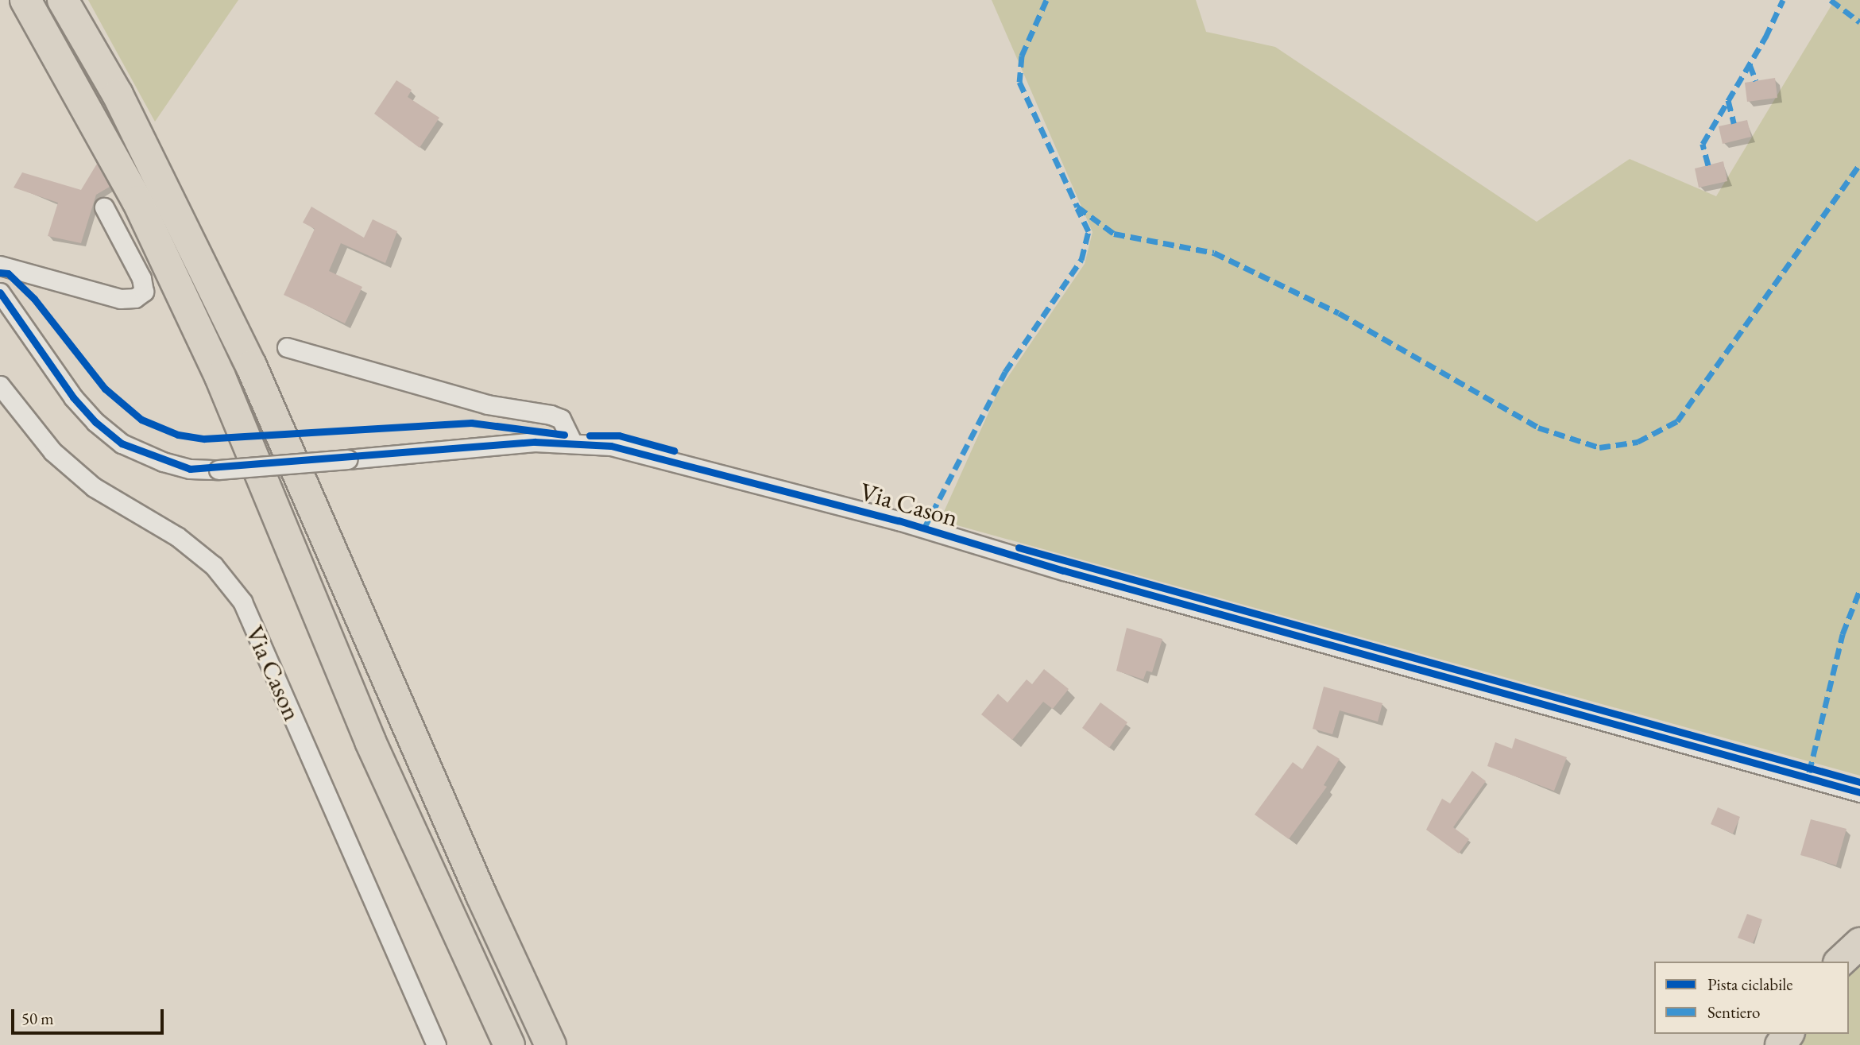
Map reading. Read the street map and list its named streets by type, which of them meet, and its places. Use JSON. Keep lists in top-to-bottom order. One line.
{"streets":{"street":["Via Cason"]},"legend":["Pista ciclabile","Sentiero"],"scale_bar":"50 m"}
